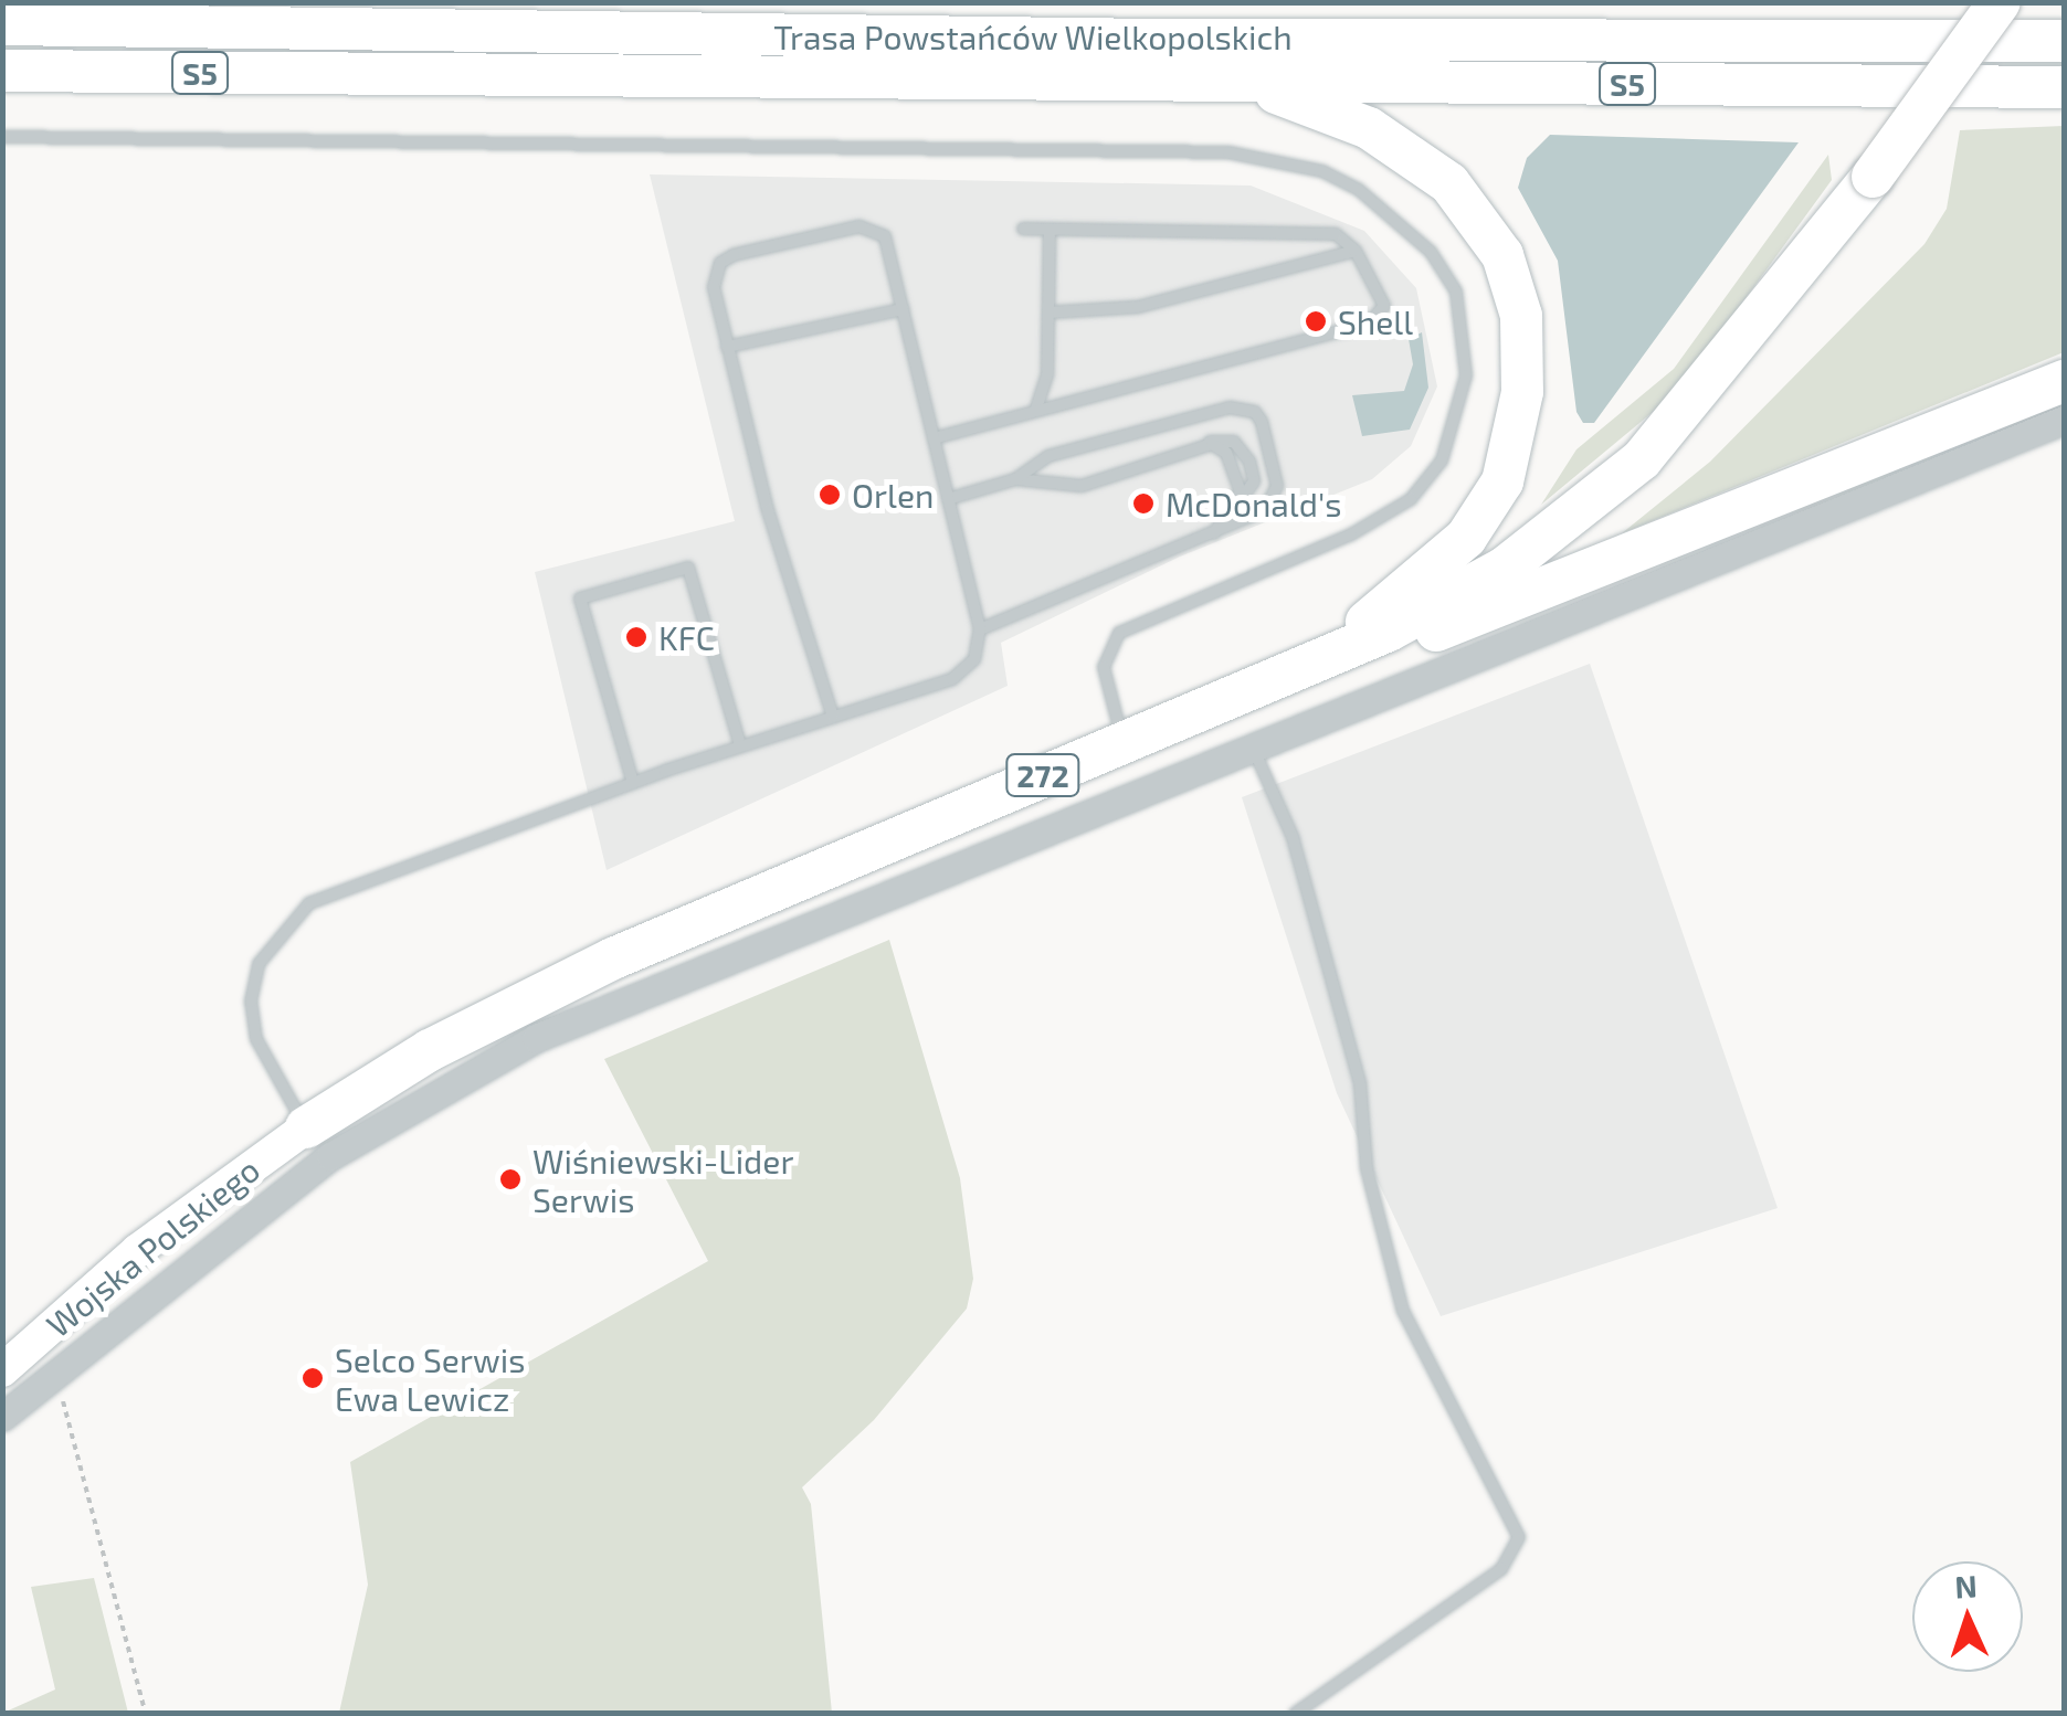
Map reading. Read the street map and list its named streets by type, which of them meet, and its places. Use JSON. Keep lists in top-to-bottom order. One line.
{"streets":{"highway":["Trasa Powstańców Wielkopolskich","S5","272"],"main road":["Wojska Polskiego"]},"crossings":[["272","Wojska Polskiego"]],"places":["Shell","Orlen","McDonald's","KFC","Wiśniewski-Lider Serwis","Selco Serwis Ewa Lewicz"],"north":"top"}
